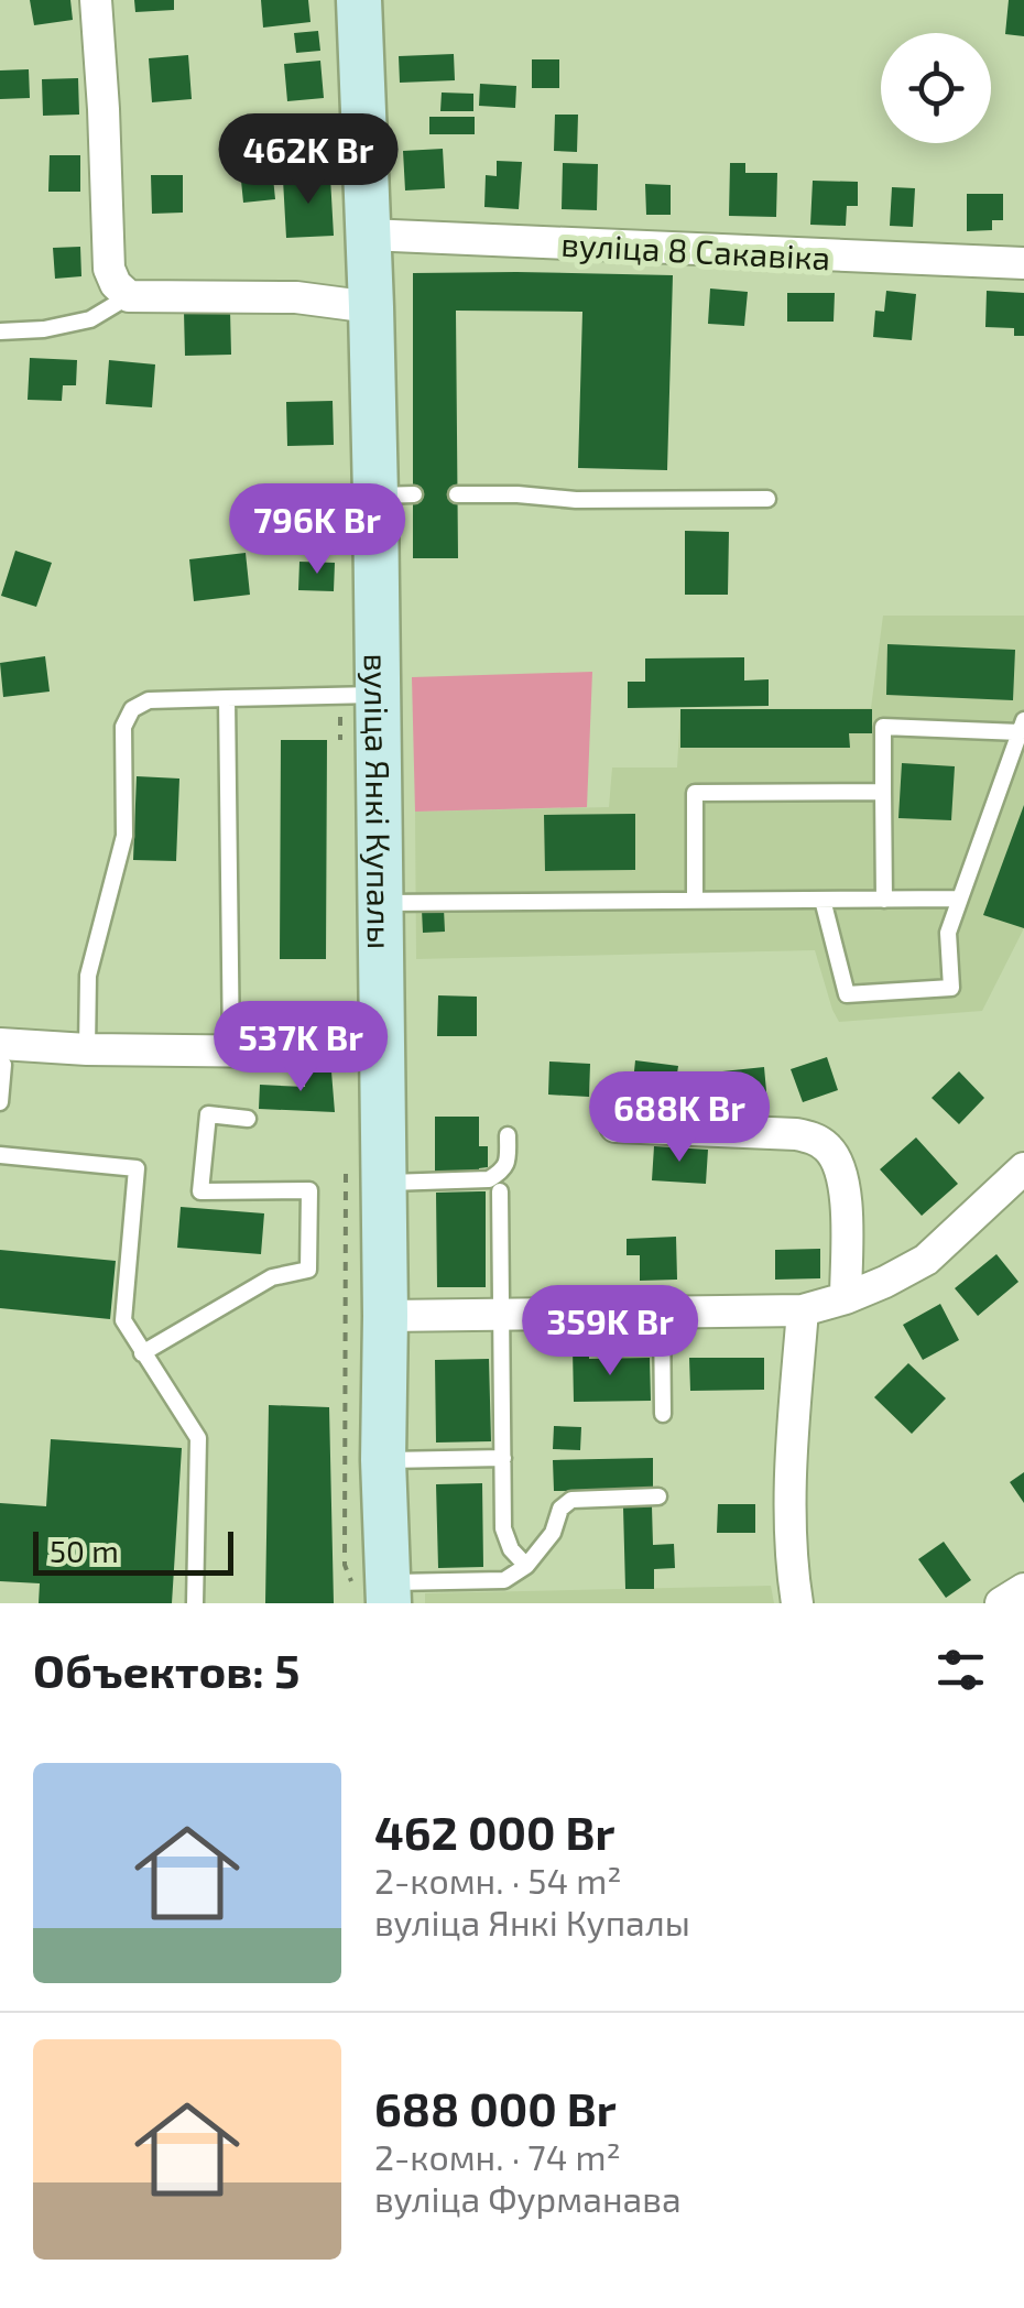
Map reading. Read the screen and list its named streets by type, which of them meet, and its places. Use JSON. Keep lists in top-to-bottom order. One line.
{"streets":{"street":["вуліца 8 Сакавіка","вуліца Янкі Купалы"]},"crossings":[["вуліца 8 Сакавіка","вуліца Янкі Купалы"]],"scale_bar":"50 m","page":{"price":["462K Br","796K Br","537K Br","688K Br","359K Br"],"scale":"50 m","heading":"Объектов: 5","list":[{"name":"462 000 Br","note":"2-комн. · 54 m² · вуліца Янкі Купалы"},{"name":"688 000 Br","note":"2-комн. · 74 m² · вуліца Фурманава"}]}}
